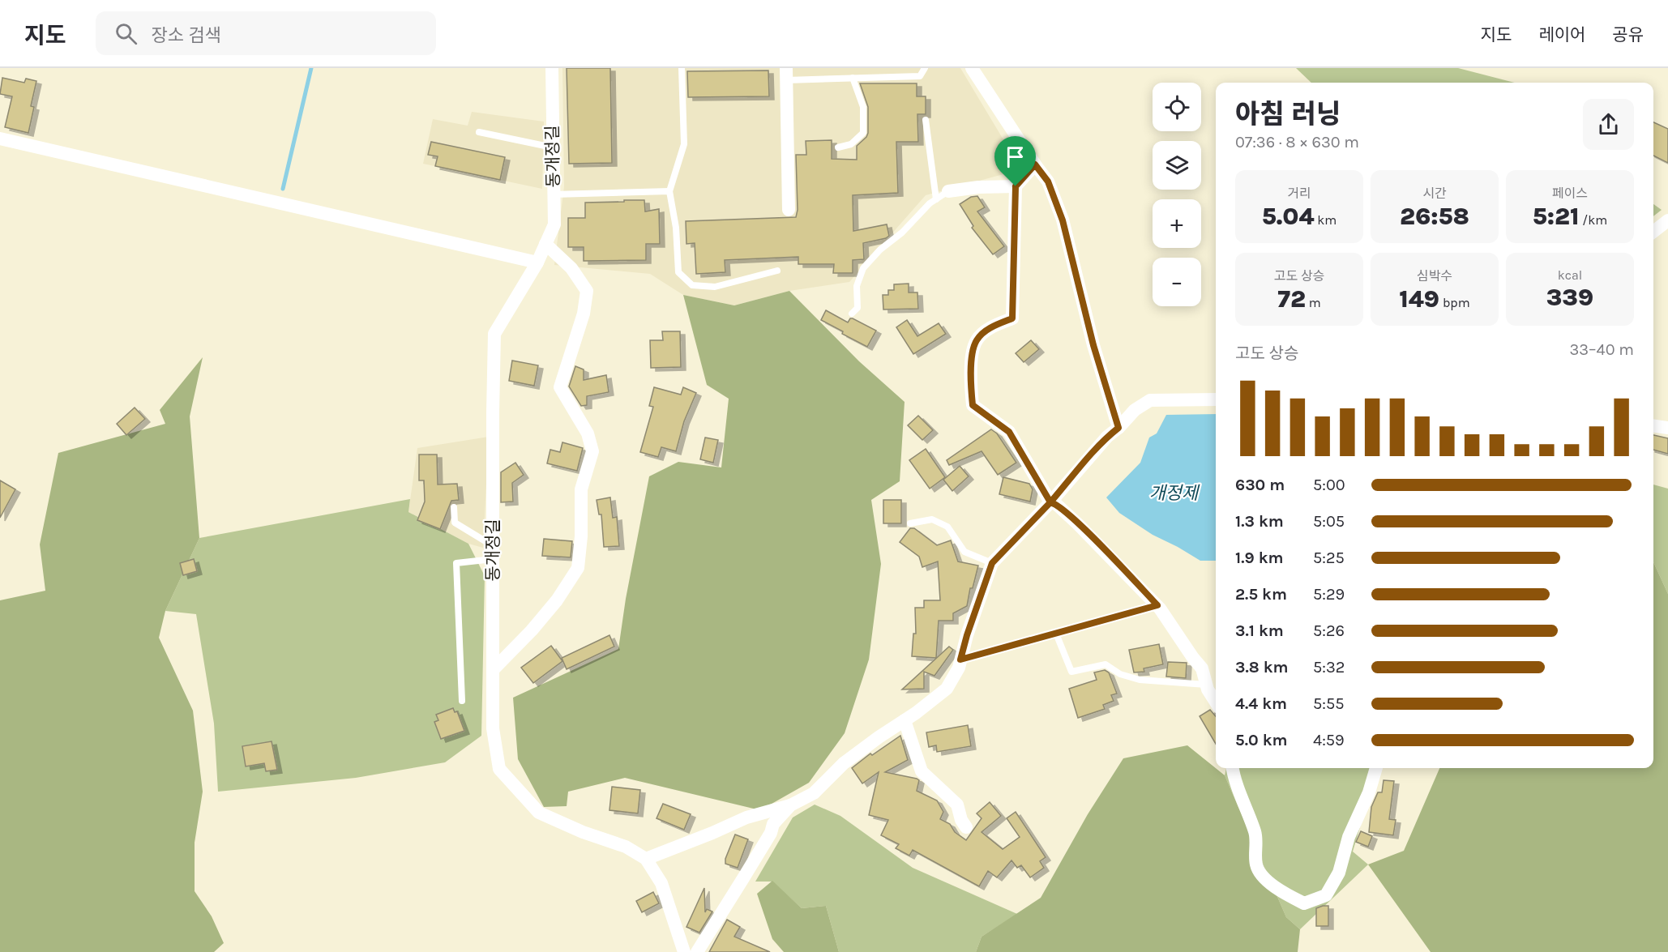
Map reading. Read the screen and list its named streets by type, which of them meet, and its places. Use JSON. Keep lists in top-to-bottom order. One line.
{"streets":{"street":["동개정길"]},"water":["개정제"],"page":{"header":"지도","search":"장소 검색","nav":["지도","레이어","공유"],"map_buttons":["+","−"],"heading":["아침 러닝","07:36 · 8 × 630 m"],"stats":[["거리","5.04 km"],["시간","26:58"],["페이스","5:21 /km"],["고도 상승","72 m"],["심박수","149 bpm"],["kcal","339"]],"chart":["고도 상승","33–40 m"],"list":[{"name":"630 m","note":"5:00"},{"name":"1.3 km","note":"5:05"},{"name":"1.9 km","note":"5:25"},{"name":"2.5 km","note":"5:29"},{"name":"3.1 km","note":"5:26"},{"name":"3.8 km","note":"5:32"},{"name":"4.4 km","note":"5:55"},{"name":"5.0 km","note":"4:59"}]}}
